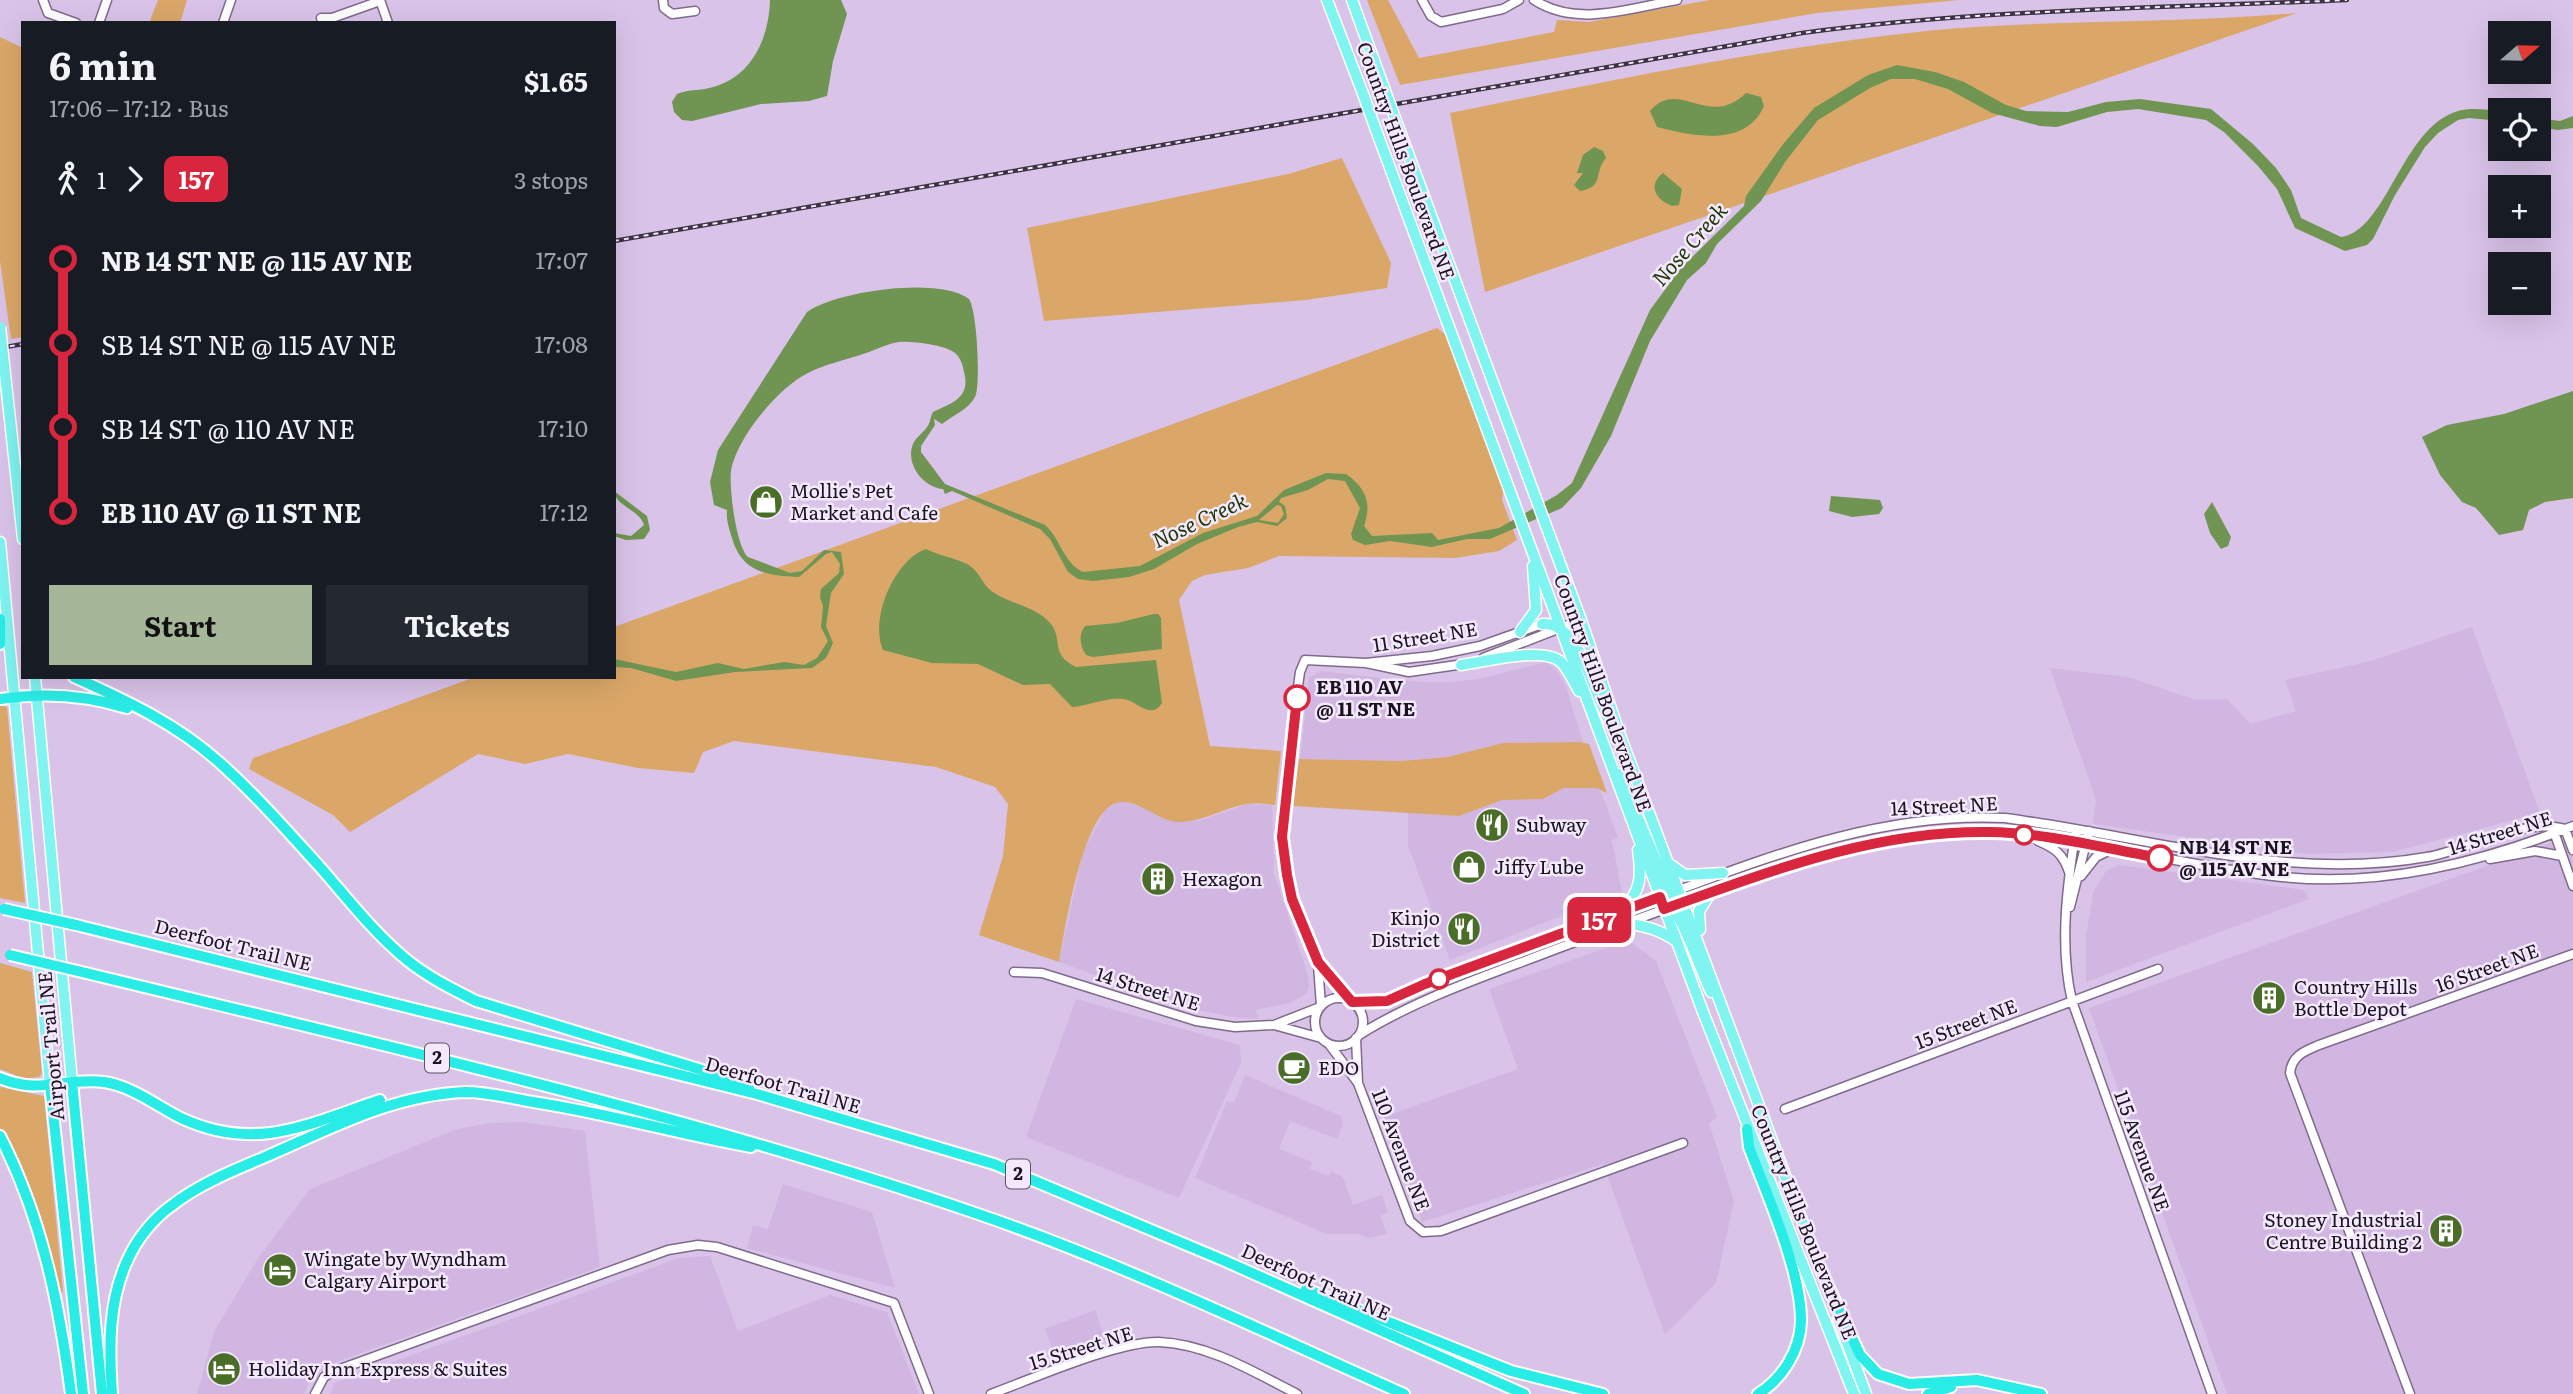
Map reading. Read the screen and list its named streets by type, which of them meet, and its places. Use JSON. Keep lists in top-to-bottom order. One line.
{"streets":{"highway":["Deerfoot Trail NE","Airport Trail NE","2"],"main road":["Country Hills Boulevard NE"],"street":["11 Street NE","14 Street NE","16 Street NE","15 Street NE","110 Avenue NE","115 Avenue NE"]},"crossings":[["Country Hills Boulevard NE","11 Street NE"],["Country Hills Boulevard NE","14 Street NE"],["14 Street NE","110 Avenue NE"],["14 Street NE","115 Avenue NE"],["15 Street NE","115 Avenue NE"]],"water":["Nose Creek"],"places":{"shop":["Mollie's Pet Market and Cafe","Jiffy Lube"],"other":["EB 110 AV @ 11 ST NE","NB 14 ST NE @ 115 AV NE"],"restaurant":["Subway","Kinjo District"],"building":["Hexagon","Country Hills Bottle Depot","Stoney Industrial Centre Building 2"],"cafe":["EDO"],"hotel":["Wingate by Wyndham Calgary Airport","Holiday Inn Express & Suites"]},"lines":["bus line 157"],"north":"right","page":{"on_map":"157","map_buttons":["+","−"],"heading":["6 min","17:06 – 17:12 · Bus","$1.65"],"legs":["1","157","3 stops"],"list":[{"name":"NB 14 ST NE @ 115 AV NE","value":"17:07"},{"name":"SB 14 ST NE @ 115 AV NE","value":"17:08"},{"name":"SB 14 ST @ 110 AV NE","value":"17:10"},{"name":"EB 110 AV @ 11 ST NE","value":"17:12"}],"buttons":["Start","Tickets"]}}
